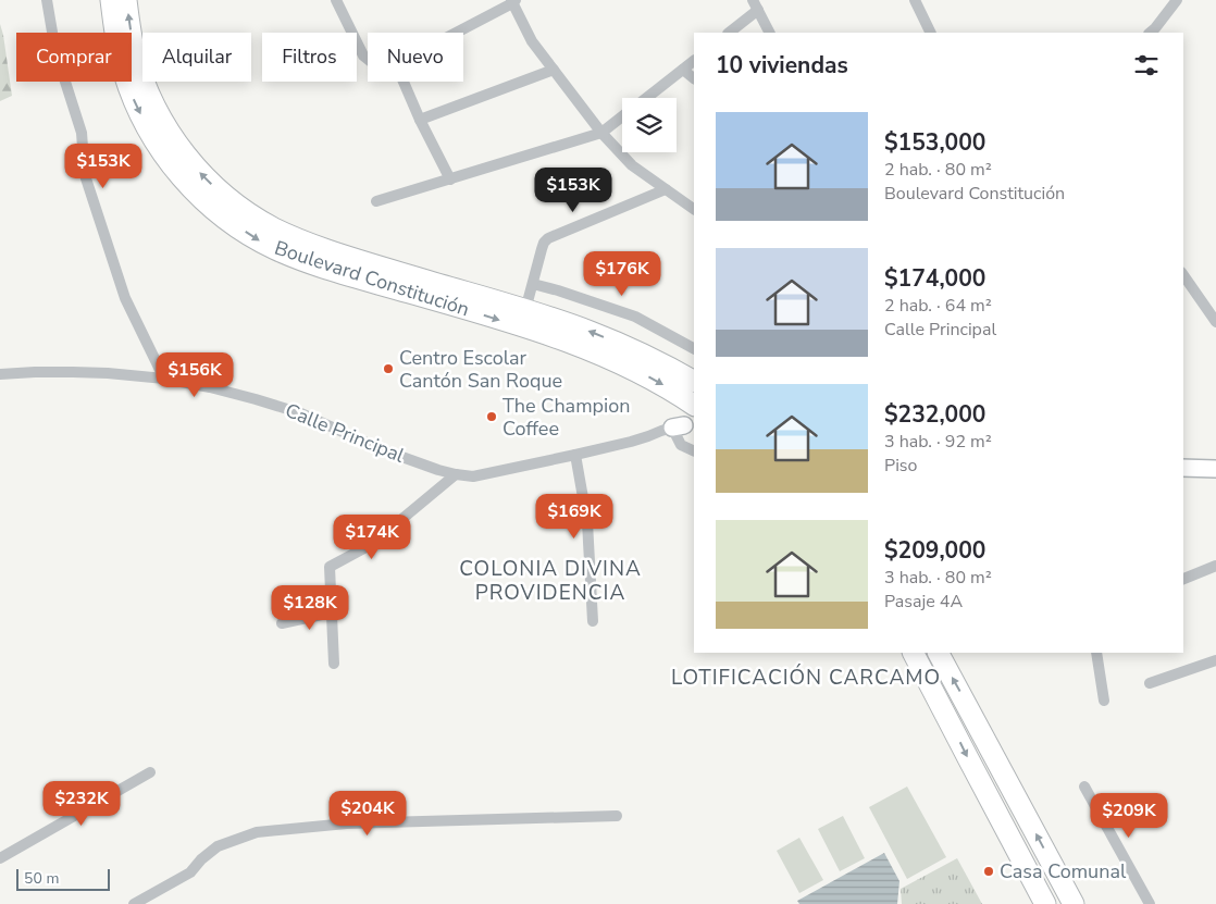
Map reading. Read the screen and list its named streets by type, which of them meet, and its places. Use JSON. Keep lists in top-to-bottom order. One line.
{"streets":{"highway":["Boulevard Constitución"],"street":["Calle Principal"]},"districts":["COLONIA DIVINA PROVIDENCIA","LOTIFICACIÓN CARCAMO"],"places":["Centro Escolar Cantón San Roque","The Champion Coffee","Casa Comunal"],"scale_bar":"50 m","page":{"chip":["Comprar","Alquilar","Filtros","Nuevo"],"heading":"10 viviendas","list":[{"name":"$153,000","note":"2 hab. · 80 m² · Boulevard Constitución"},{"name":"$174,000","note":"2 hab. · 64 m² · Calle Principal"},{"name":"$232,000","note":"3 hab. · 92 m² · Piso"},{"name":"$209,000","note":"3 hab. · 80 m² · Pasaje 4A"}],"price":["$153K","$153K","$176K","$156K","$169K","$174K","$128K","$232K","$204K","$209K"],"scale":"50 m"}}
